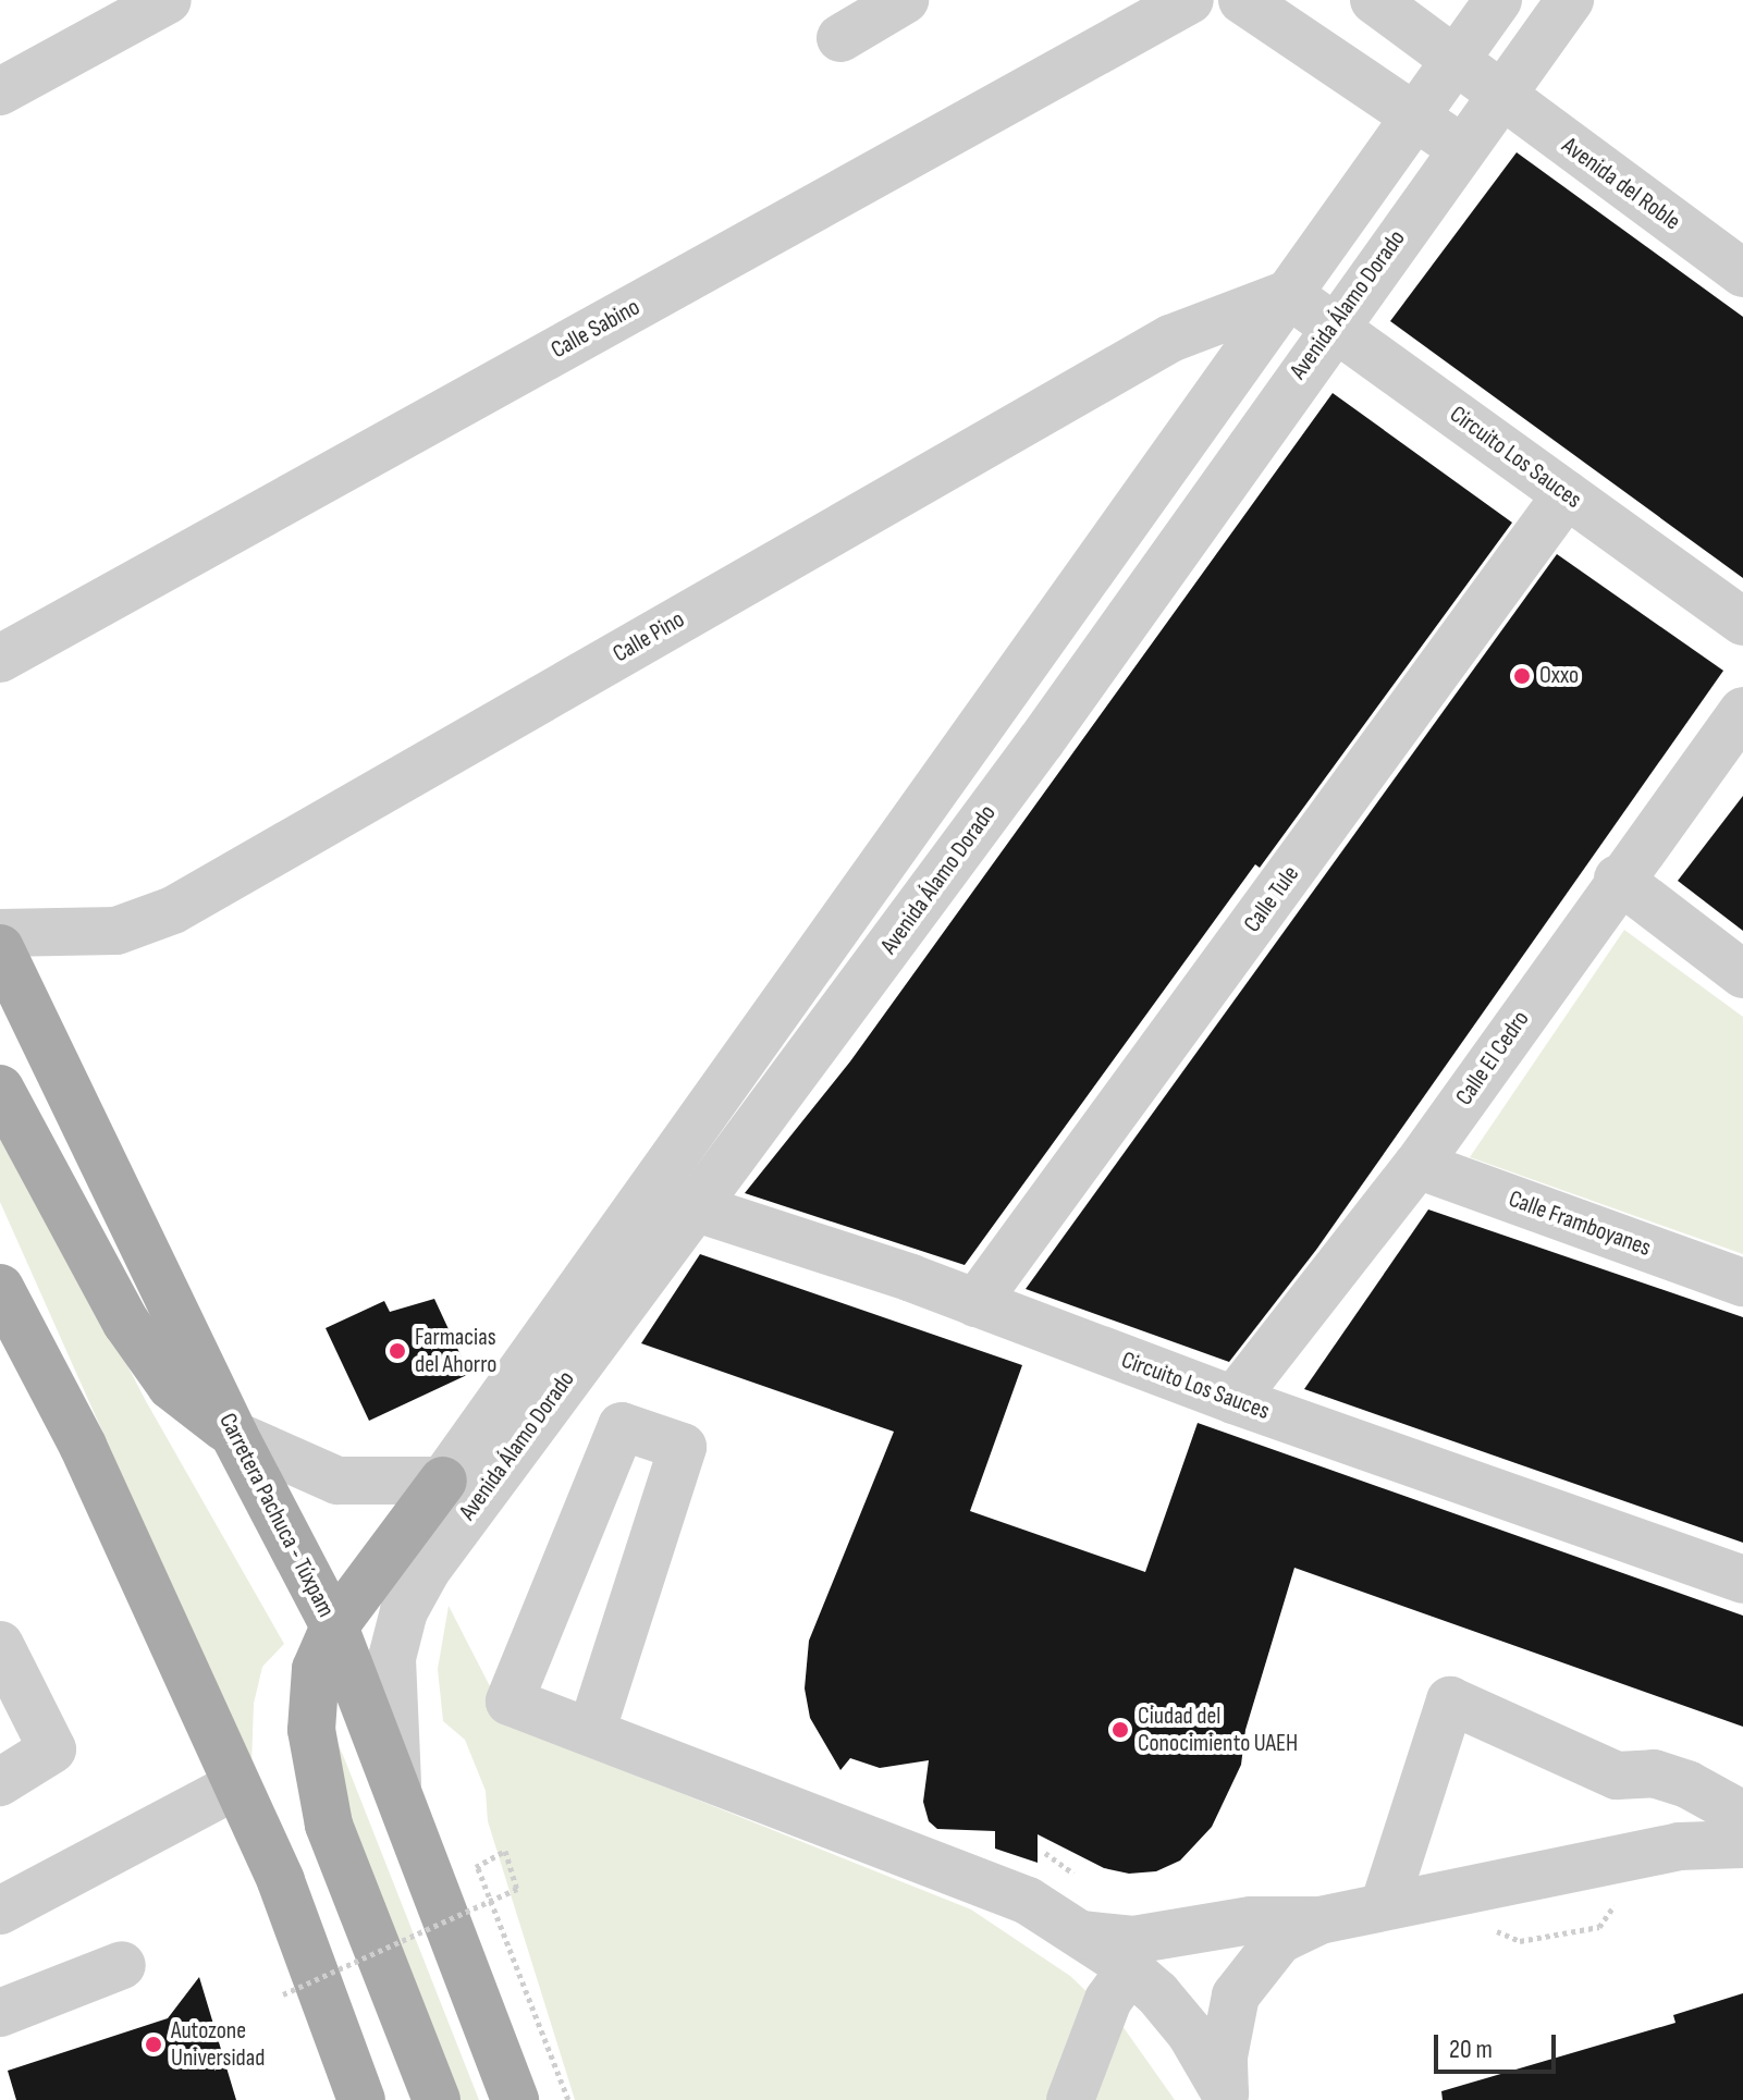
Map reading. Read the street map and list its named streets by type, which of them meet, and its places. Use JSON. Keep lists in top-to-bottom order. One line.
{"streets":{"main road":["Carretera Pachuca - Túxpam"],"street":["Avenida del Roble","Avenida Álamo Dorado","Calle Sabino","Circuito Los Sauces","Calle Pino","Calle Tule","Calle El Cedro","Calle Framboyanes"]},"crossings":[["Avenida del Roble","Avenida Álamo Dorado"],["Avenida Álamo Dorado","Circuito Los Sauces"],["Avenida Álamo Dorado","Calle Pino"],["Avenida Álamo Dorado","Carretera Pachuca - Túxpam"],["Circuito Los Sauces","Calle Pino"],["Circuito Los Sauces","Calle Tule"],["Circuito Los Sauces","Calle El Cedro"],["Calle El Cedro","Calle Framboyanes"]],"places":["Oxxo","Farmacias del Ahorro","Ciudad del Conocimiento UAEH","Autozone Universidad"],"scale_bar":"20 m"}
